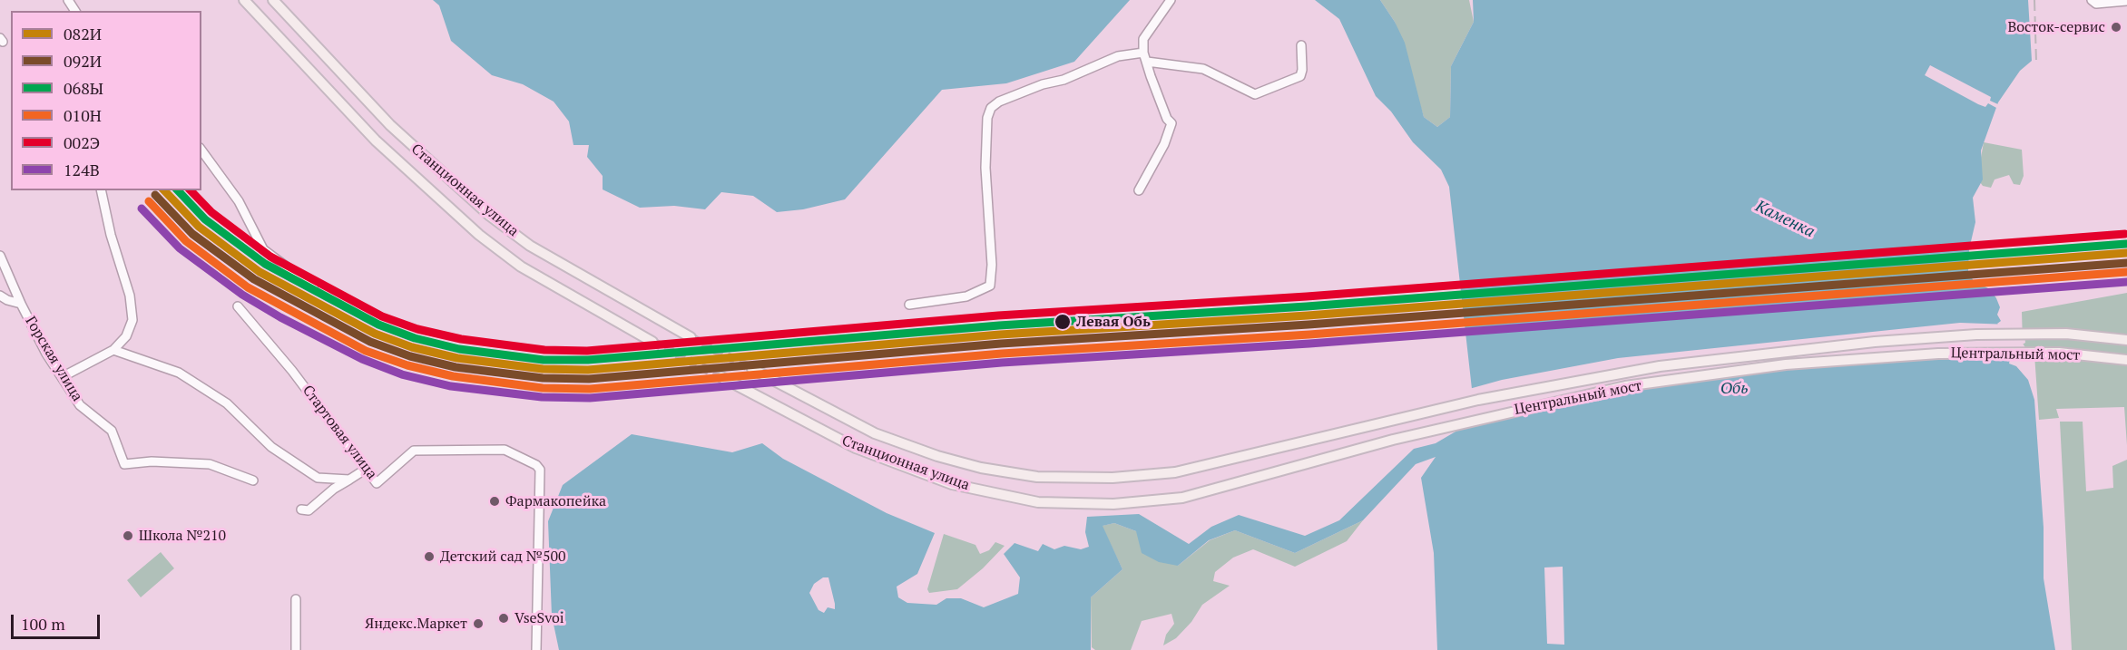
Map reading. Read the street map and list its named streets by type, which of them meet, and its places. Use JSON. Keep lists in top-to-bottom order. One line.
{"streets":{"main road":["Станционная улица","Центральный мост"],"street":["Горская улица","Стартовая улица"]},"crossings":[["Станционная улица","Центральный мост"]],"water":["Каменка","Обь"],"places":["Восток-сервис","Левая Обь","Фармакопейка","Школа №210","Детский сад №500","VseSvoi","Яндекс.Маркет"],"lines":["transit line 082И","transit line 068Ы","transit line 002Э","transit line 092И","transit line 010Н","transit line 124В"],"legend":["082И","092И","068Ы","010Н","002Э","124В"],"scale_bar":"100 m"}
